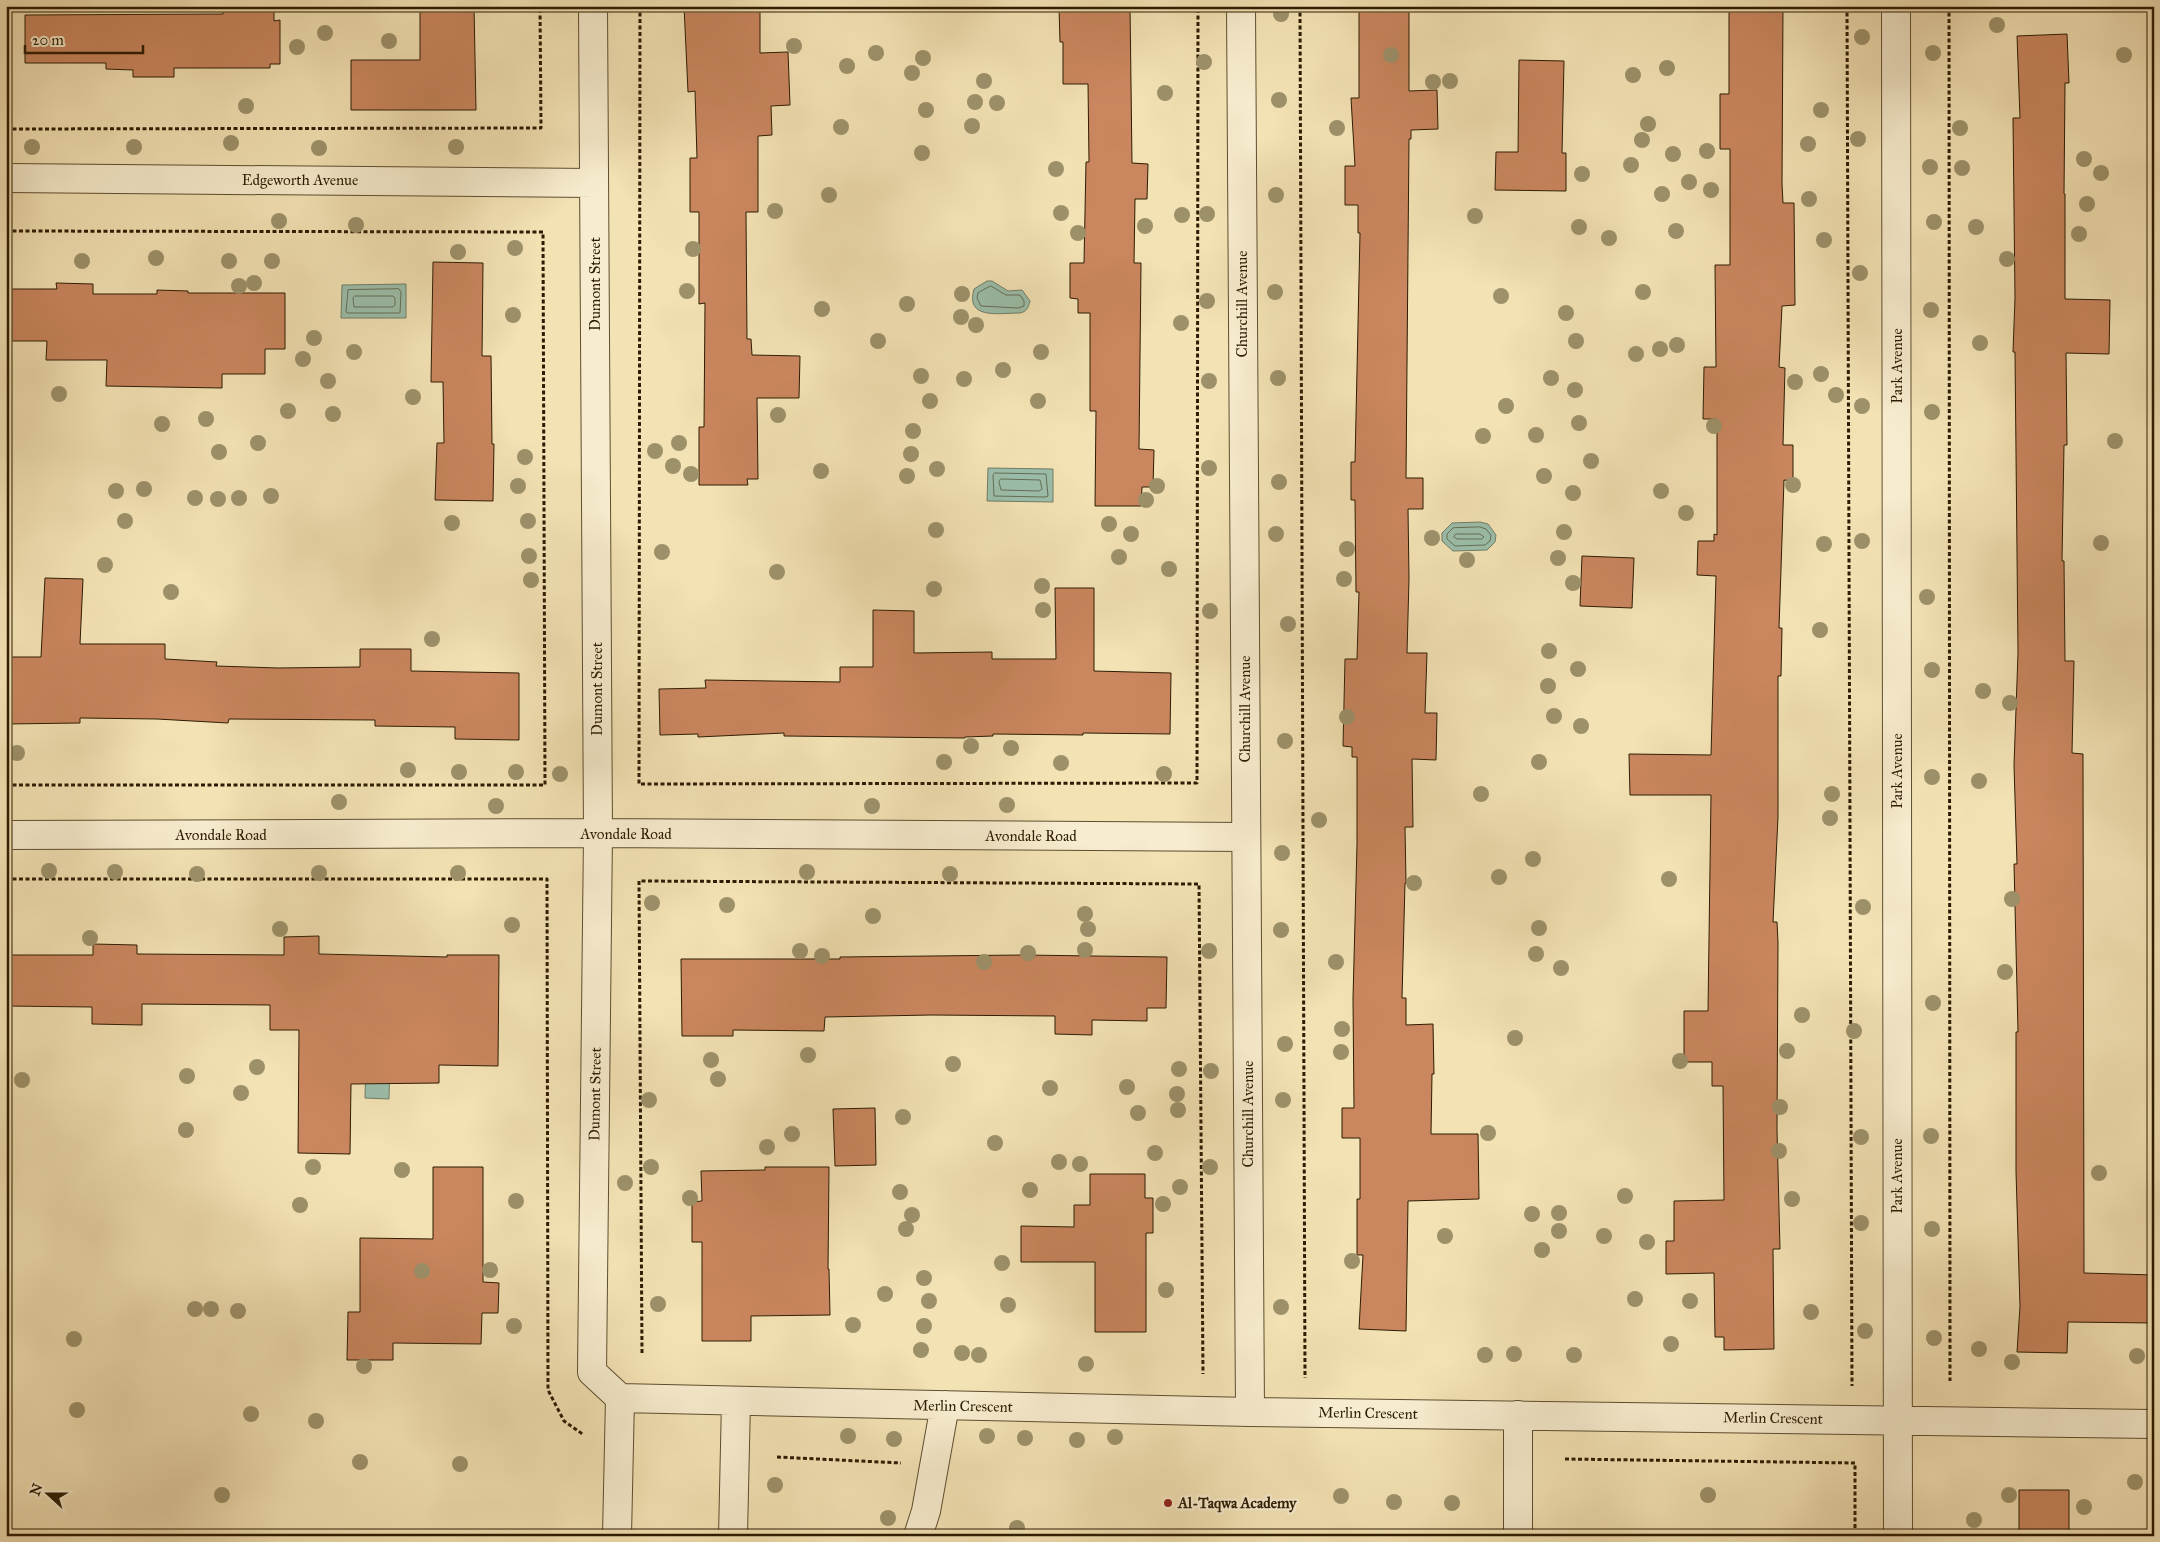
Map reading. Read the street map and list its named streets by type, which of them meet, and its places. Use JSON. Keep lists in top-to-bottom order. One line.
{"streets":{"street":["Edgeworth Avenue","Dumont Street","Churchill Avenue","Park Avenue","Avondale Road","Merlin Crescent"]},"crossings":[["Edgeworth Avenue","Dumont Street"],["Dumont Street","Avondale Road"],["Dumont Street","Merlin Crescent"],["Churchill Avenue","Avondale Road"],["Churchill Avenue","Merlin Crescent"],["Park Avenue","Merlin Crescent"]],"places":["Al-Taqwa Academy"],"scale_bar":"20 m","north":"left"}
